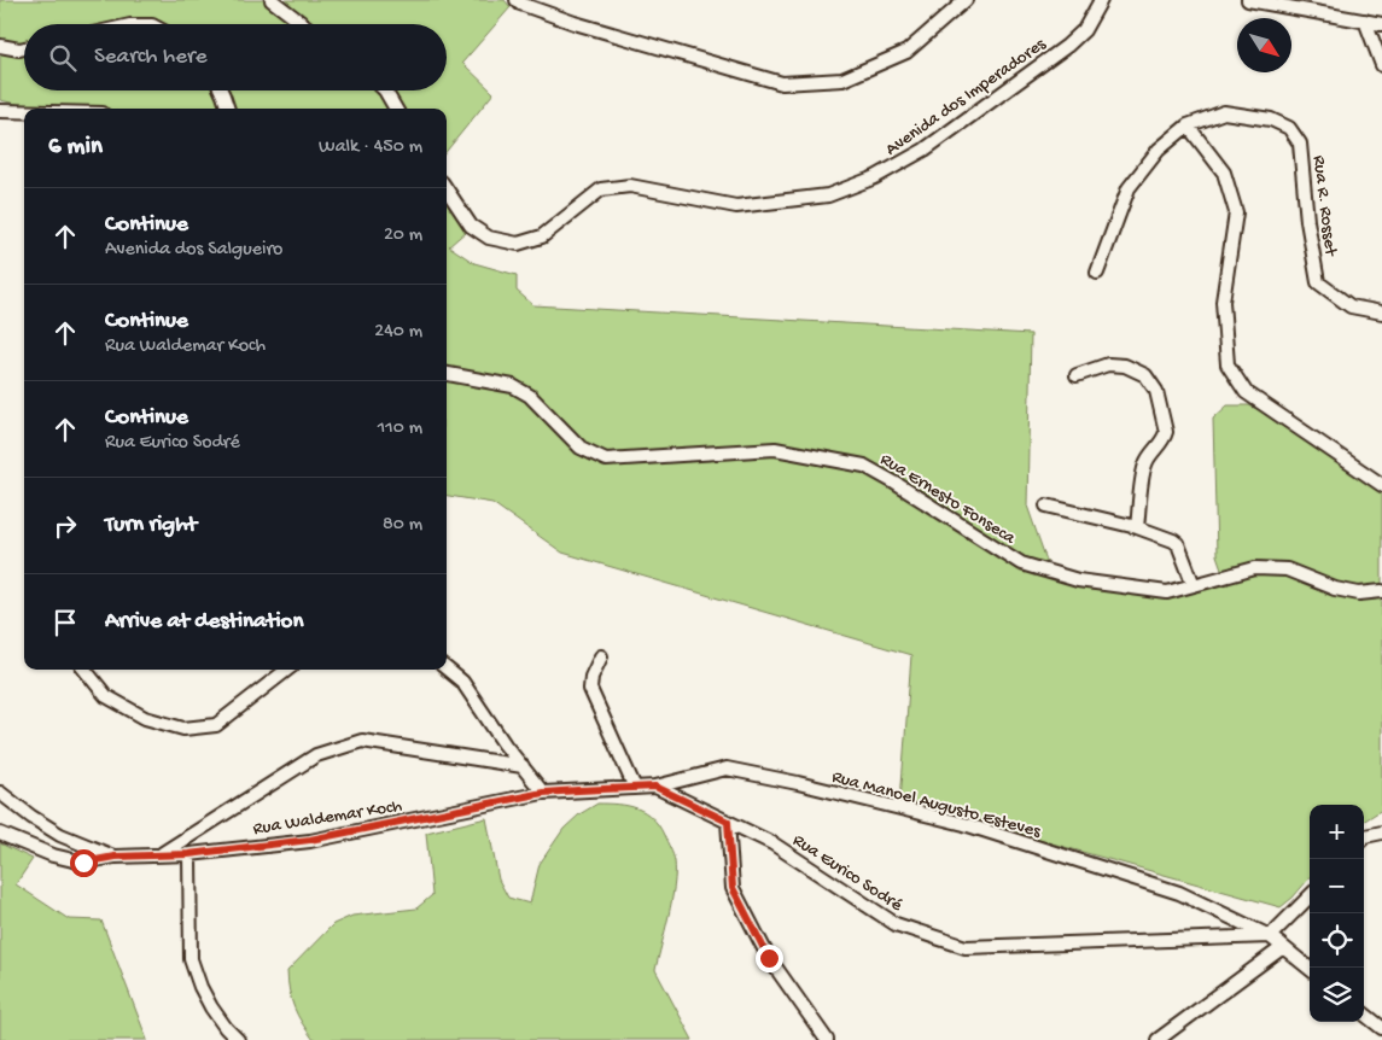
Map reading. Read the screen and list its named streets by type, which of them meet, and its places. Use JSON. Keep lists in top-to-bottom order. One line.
{"streets":{"street":["Avenida dos Imperadores","Rua R. Rosset","Rua Ernesto Fonseca","Rua Manoel Augusto Esteves","Rua Waldemar Koch","Rua Eurico Sodré"]},"crossings":[["Rua Manoel Augusto Esteves","Rua Eurico Sodré"],["Rua Waldemar Koch","Rua Eurico Sodré"]],"north":"bottom right","page":{"search":"Search here","heading":["6 min","Walk · 450 m"],"list":[["Continue","Avenida dos Salgueiro","20 m"],["Continue","Rua Waldemar Koch","240 m"],["Continue","Rua Eurico Sodré","110 m"],["Turn right","80 m"],"Arrive at destination"],"map_buttons":["+","−"]}}
